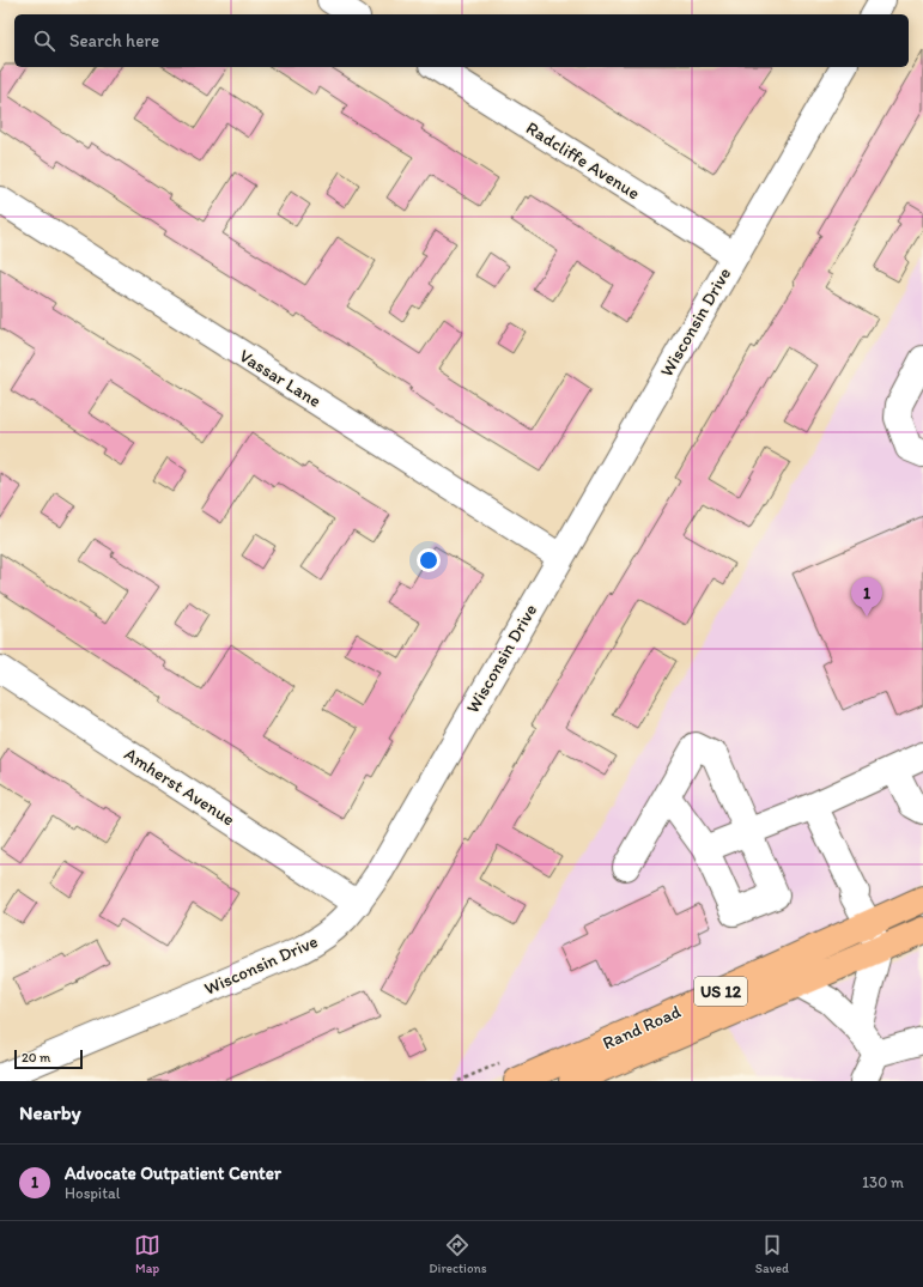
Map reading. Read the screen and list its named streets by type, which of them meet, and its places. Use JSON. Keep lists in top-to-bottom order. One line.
{"streets":{"main road":["US 12","Rand Road"],"street":["Radcliffe Avenue","Wisconsin Drive","Vassar Lane","Amherst Avenue"]},"crossings":[["Radcliffe Avenue","Wisconsin Drive"],["Wisconsin Drive","Vassar Lane"],["Wisconsin Drive","Amherst Avenue"]],"scale_bar":"20 m","page":{"search":"Search here","pins":"1","scale":"20 m","heading":"Nearby","list":[{"mark":"1","name":"Advocate Outpatient Center","note":"Hospital","value":"130 m"}],"nav":["Map","Directions","Saved"]}}
